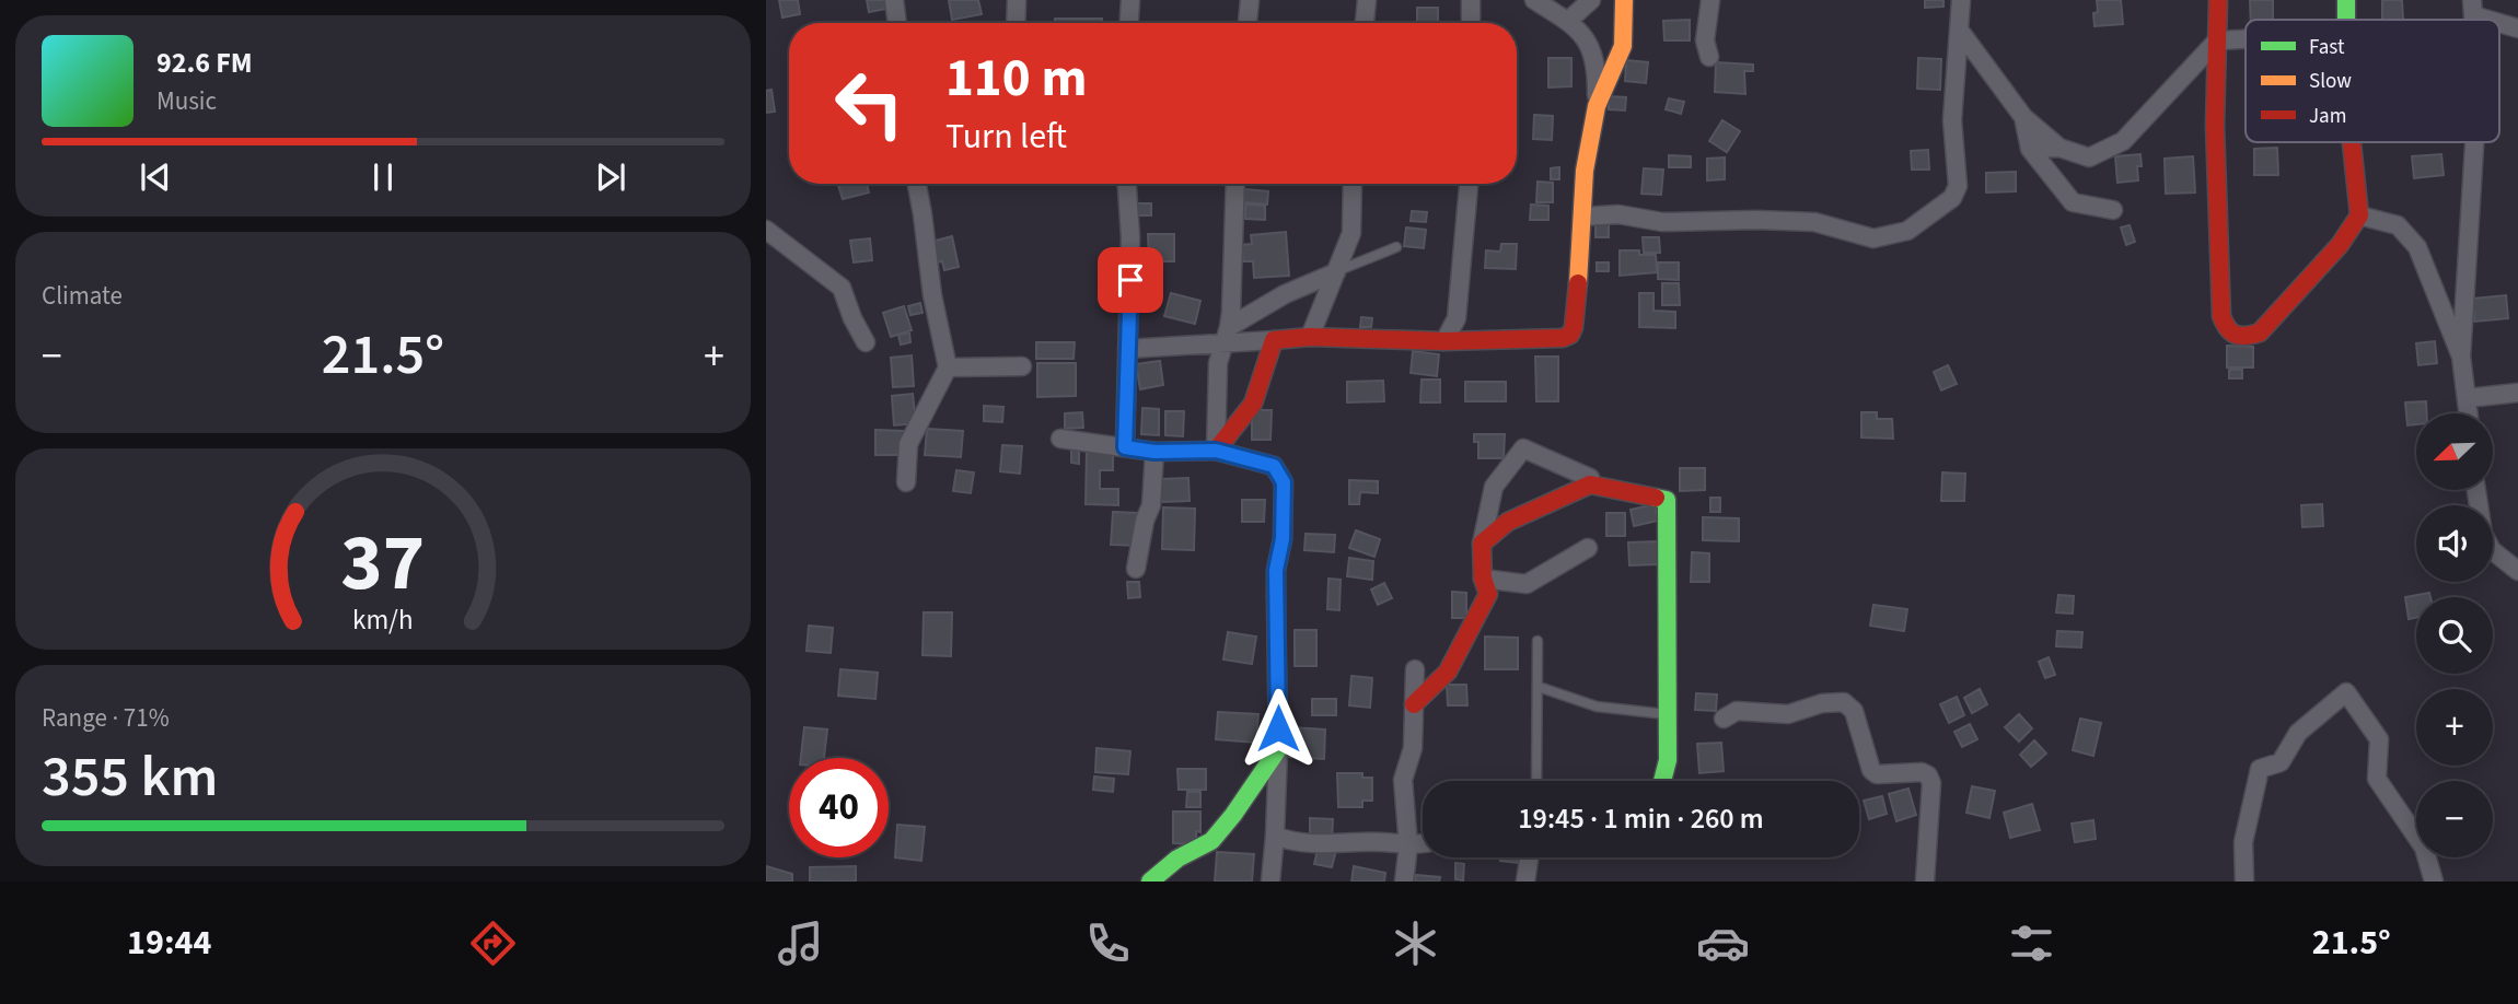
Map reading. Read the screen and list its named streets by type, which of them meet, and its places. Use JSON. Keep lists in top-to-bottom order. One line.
{"legend":["Fast","Slow","Jam"],"north":"bottom left","page":{"turn":["110 m","Turn left"],"song":["92.6 FM","Music"],"tile":["Climate",["Range · 71%","355 km"]],"heat":["−","21.5°","+"],"map_buttons":["+","−"],"limit":"40","trip":"19:45 · 1 min · 260 m","tabs":["19:44","21.5°"],"gauge":["37","km/h"]}}
